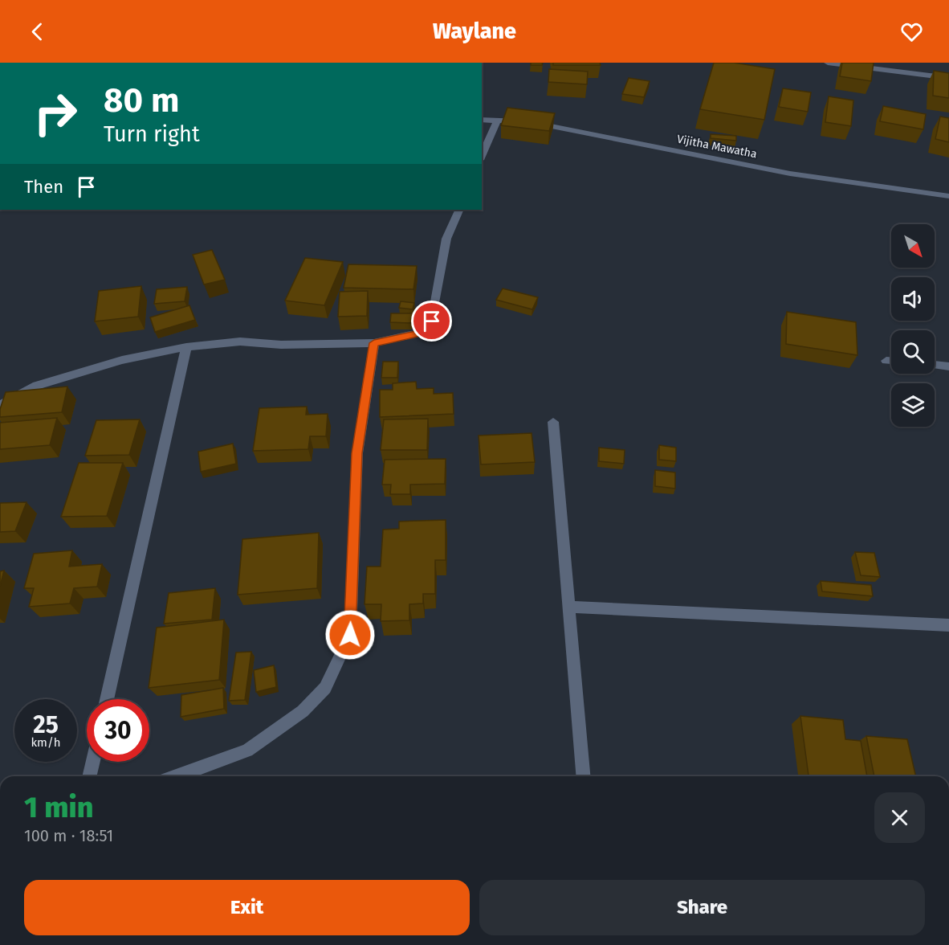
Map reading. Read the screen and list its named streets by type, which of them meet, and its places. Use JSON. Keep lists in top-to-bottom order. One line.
{"streets":{"street":["Vijitha Mawatha"]},"north":"bottom right","page":{"header":"Waylane","turn":["80 m","Turn right"],"then":"Then","speed":"25 km/h","limit":"30","heading":["1 min","100 m · 18:51"],"buttons":["Exit","Share"]}}
